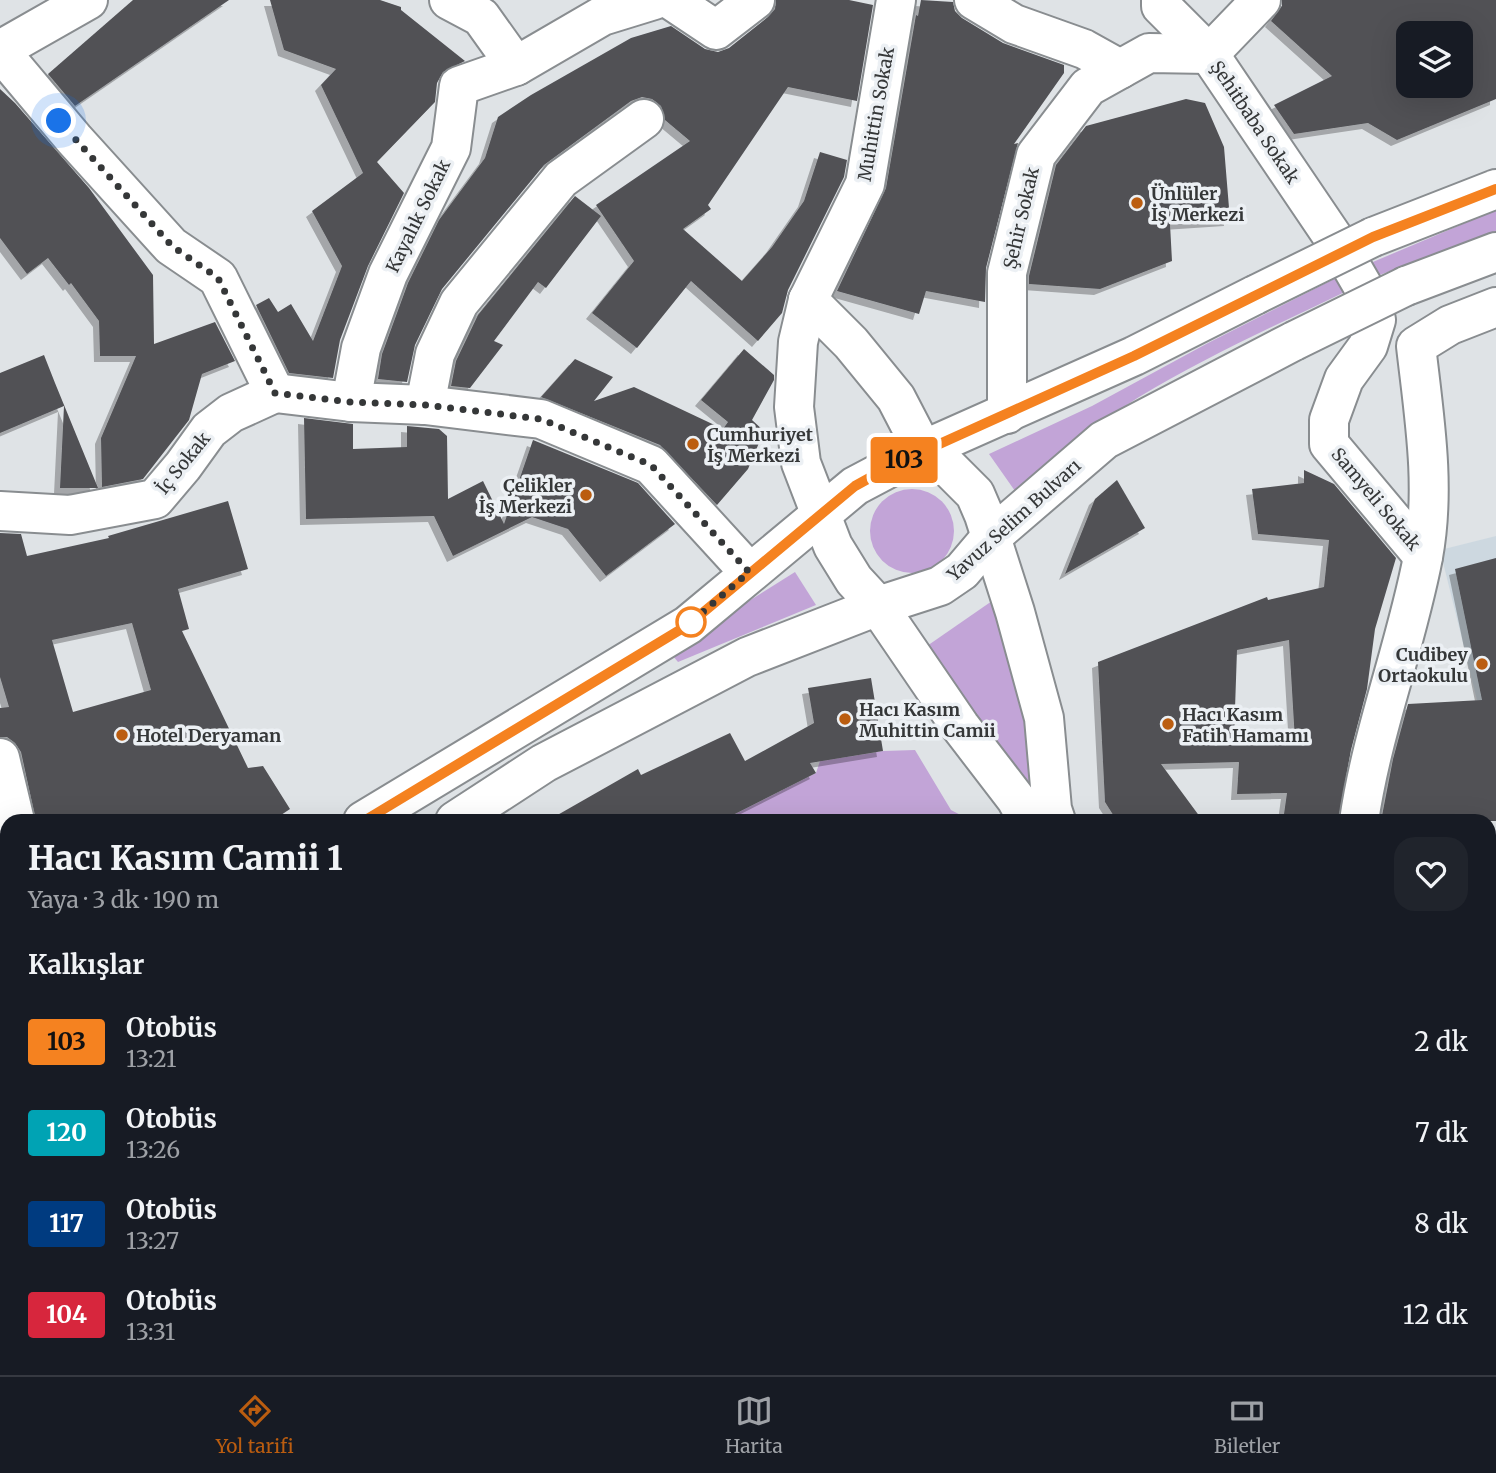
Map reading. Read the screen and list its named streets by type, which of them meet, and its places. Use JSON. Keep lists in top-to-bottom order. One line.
{"streets":{"street":["Muhittin Sokak","Şehitbaba Sokak","Kayalık Sokak","Şehir Sokak","İç Sokak","Samyeli Sokak","Yavuz Selim Bulvarı"]},"crossings":[["Muhittin Sokak","Yavuz Selim Bulvarı"],["Şehitbaba Sokak","Şehir Sokak"],["Şehitbaba Sokak","Samyeli Sokak"]],"places":["Ünlüler İş Merkezi","Cumhuriyet İş Merkezi","Çelikler İş Merkezi","Cudibey Ortaokulu","Hacı Kasım Muhittin Camii","Hacı Kasım Fatih Hamamı","Hotel Deryaman"],"lines":["bus line 103"],"page":{"on_map":"103","heading":[["Hacı Kasım Camii 1","Yaya · 3 dk · 190 m"],"Kalkışlar"],"list":[{"mark":"103","name":"Otobüs","note":"13:21","value":"2 dk"},{"mark":"120","name":"Otobüs","note":"13:26","value":"7 dk"},{"mark":"117","name":"Otobüs","note":"13:27","value":"8 dk"},{"mark":"104","name":"Otobüs","note":"13:31","value":"12 dk"}],"tabs":["Yol tarifi","Harita","Biletler"]}}
